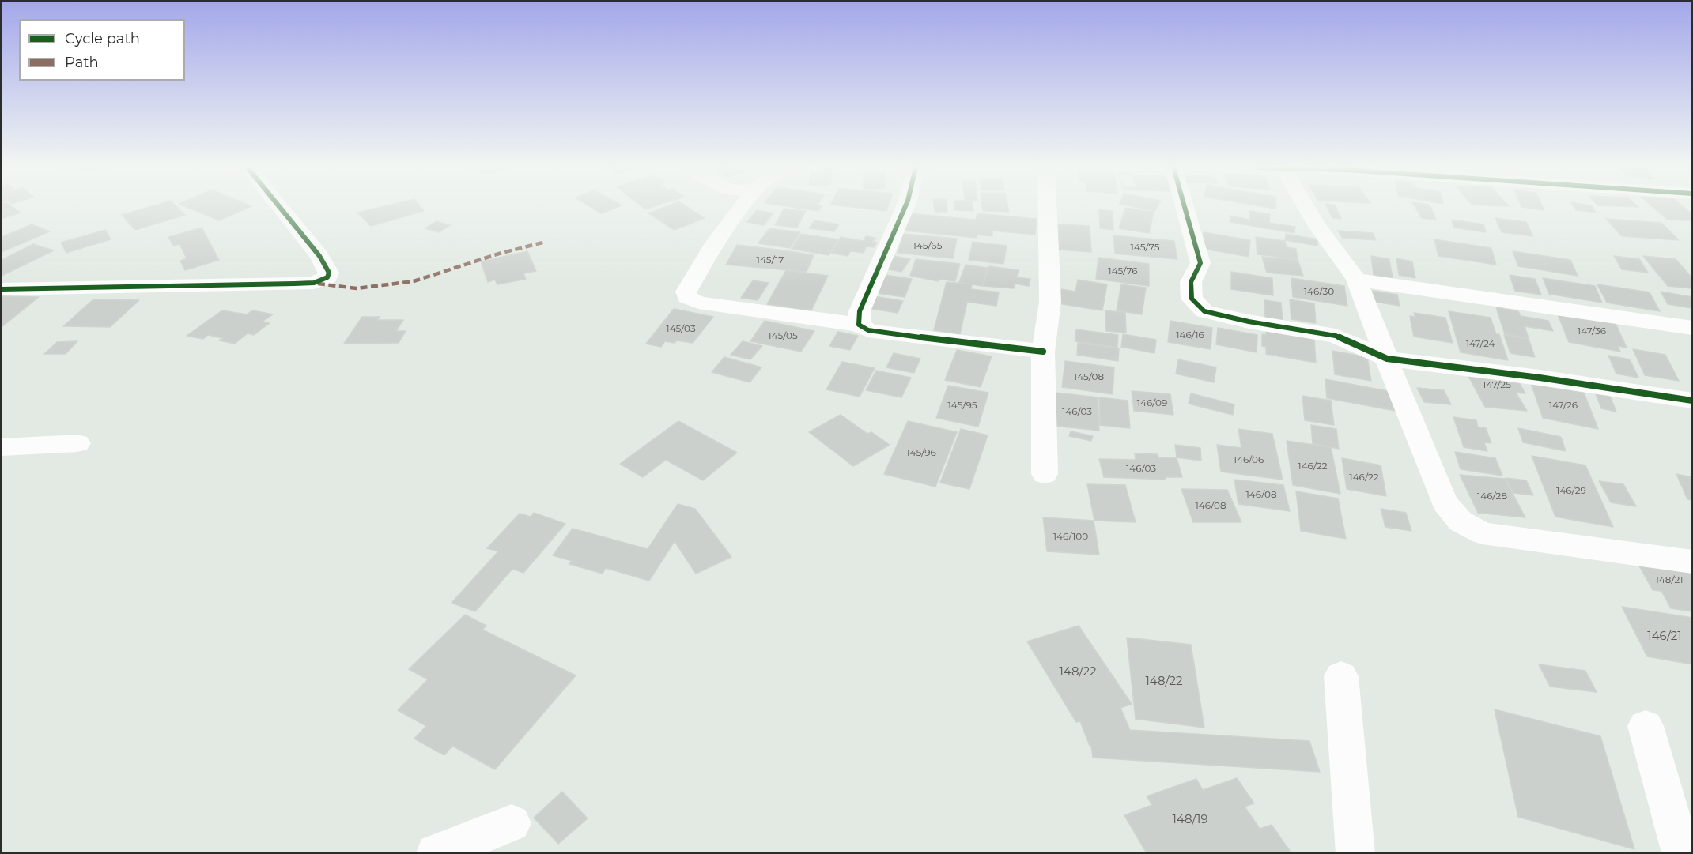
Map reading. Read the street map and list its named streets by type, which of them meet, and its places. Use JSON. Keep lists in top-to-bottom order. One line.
{"house_numbers":["145/65","145/75","145/17","145/76","146/30","145/03","147/36","146/16","145/05","147/24","145/08","147/25","146/09","145/95","147/26","146/03","145/96","146/06","146/22","146/03","146/22","146/29","146/08","146/28","146/08","146/100","148/21","146/21","148/22","148/22","148/19"],"legend":["Cycle path","Path"]}
